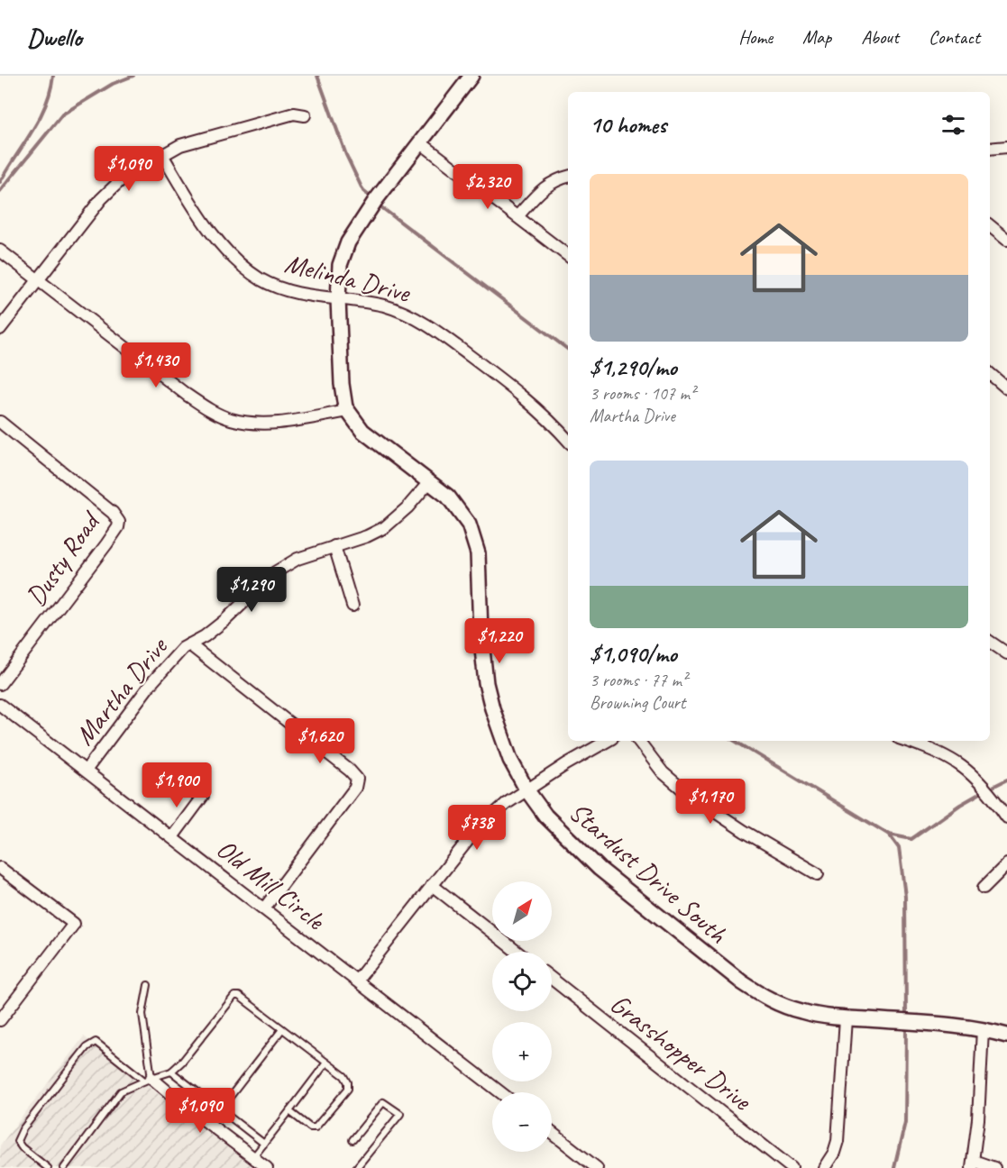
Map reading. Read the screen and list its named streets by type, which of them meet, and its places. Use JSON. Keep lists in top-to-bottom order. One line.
{"streets":{"street":["Melinda Drive","Dusty Road","Martha Drive","Stardust Drive South","Old Mill Circle","Grasshopper Drive"]},"crossings":[["Melinda Drive","Stardust Drive South"],["Martha Drive","Stardust Drive South"],["Martha Drive","Old Mill Circle"]],"north":"top right","page":{"header":"Dwello","nav":["Home","Map","About","Contact"],"heading":"10 homes","price":["$1,090","$2,320","$1,430","$1,290","$1,220","$1,620","$1,900","$1,170","$738","$1,090"],"list":[{"name":"$1,290/mo","note":"3 rooms · 107 m² · Martha Drive"},{"name":"$1,090/mo","note":"3 rooms · 77 m² · Browning Court"}],"map_buttons":["+","−"]}}
